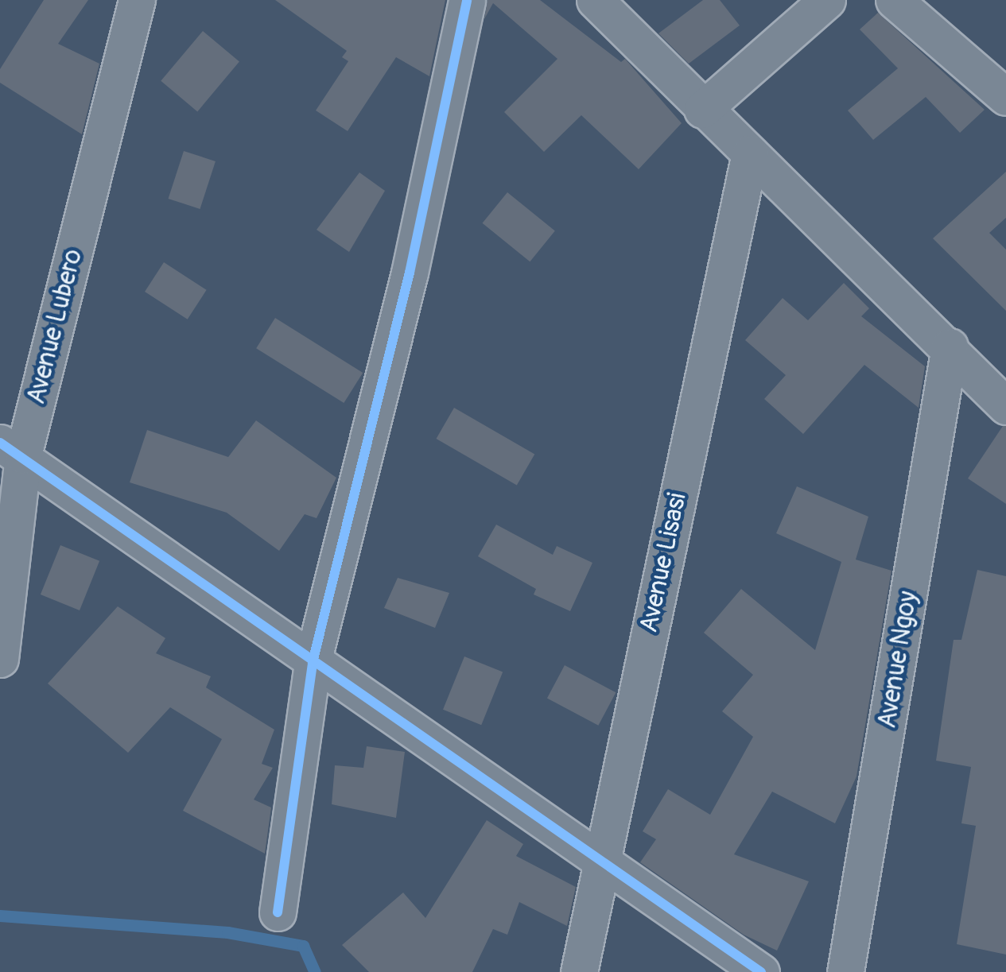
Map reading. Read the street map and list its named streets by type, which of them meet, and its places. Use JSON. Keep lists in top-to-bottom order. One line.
{"streets":{"street":["Avenue Lubero","Avenue Lisasi","Avenue Ngoy"]}}
